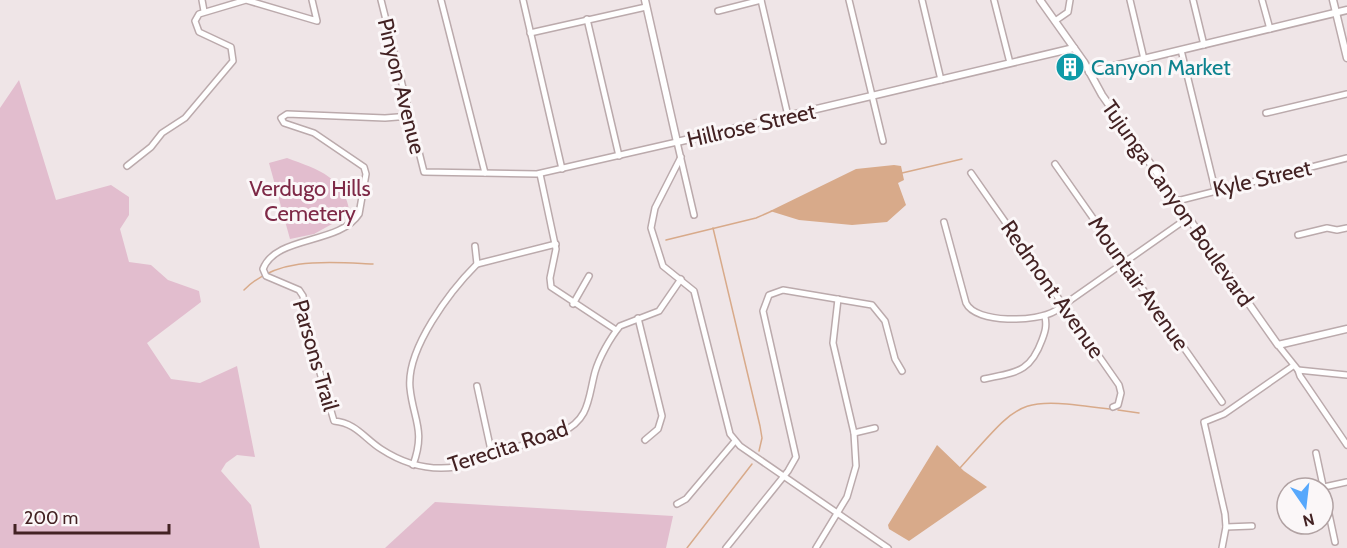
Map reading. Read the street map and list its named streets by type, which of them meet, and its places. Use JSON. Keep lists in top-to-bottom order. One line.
{"streets":{"street":["Pinyon Avenue","Hillrose Street","Kyle Street","Tujunga Canyon Boulevard","Mountair Avenue","Redmont Avenue","Parsons Trail","Terecita Road"]},"crossings":[["Pinyon Avenue","Hillrose Street"],["Pinyon Avenue","Parsons Trail"],["Hillrose Street","Tujunga Canyon Boulevard"],["Kyle Street","Tujunga Canyon Boulevard"],["Kyle Street","Mountair Avenue"],["Kyle Street","Redmont Avenue"],["Parsons Trail","Terecita Road"]],"parks":["Verdugo Hills Cemetery"],"places":{"building":["Canyon Market"]},"scale_bar":"200 m","north":"bottom"}
